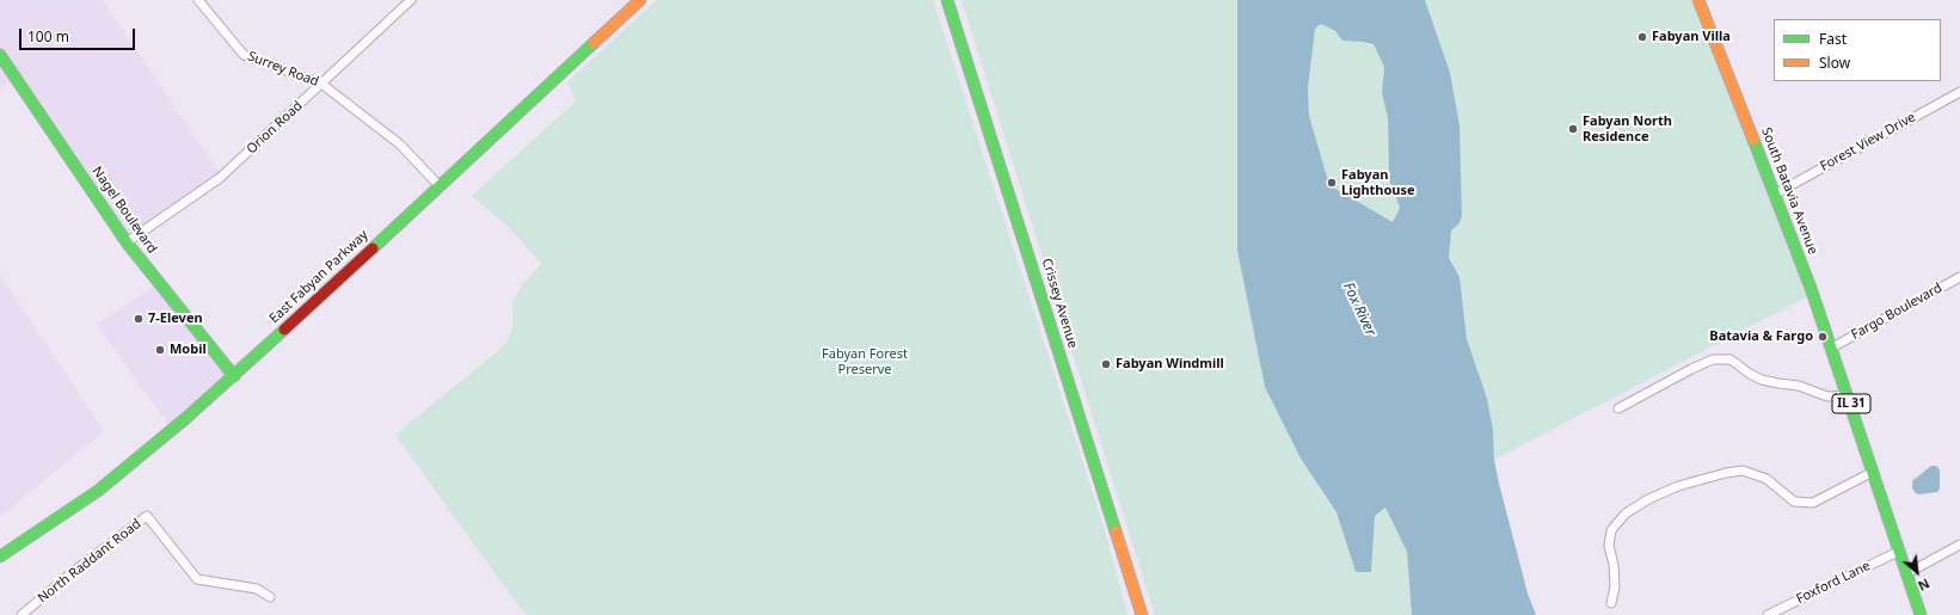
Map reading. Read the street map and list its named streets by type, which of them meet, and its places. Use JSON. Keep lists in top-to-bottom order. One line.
{"streets":{"main road":["South Batavia Avenue","Nagel Boulevard","East Fabyan Parkway","Crissey Avenue","IL 31"],"street":["Surrey Road","Orion Road","Forest View Drive","Fargo Boulevard","North Raddant Road","Foxford Lane"]},"crossings":[["Surrey Road","Orion Road"],["Surrey Road","East Fabyan Parkway"],["Orion Road","Nagel Boulevard"],["Forest View Drive","South Batavia Avenue"],["South Batavia Avenue","Fargo Boulevard"],["South Batavia Avenue","Foxford Lane"],["Nagel Boulevard","East Fabyan Parkway"]],"water":["Fox River"],"parks":["Fabyan Forest Preserve"],"places":["Fabyan Villa","Fabyan North Residence","Fabyan Lighthouse","7-Eleven","Batavia & Fargo","Mobil","Fabyan Windmill"],"legend":["Fast","Slow"],"scale_bar":"100 m","north":"bottom right"}
